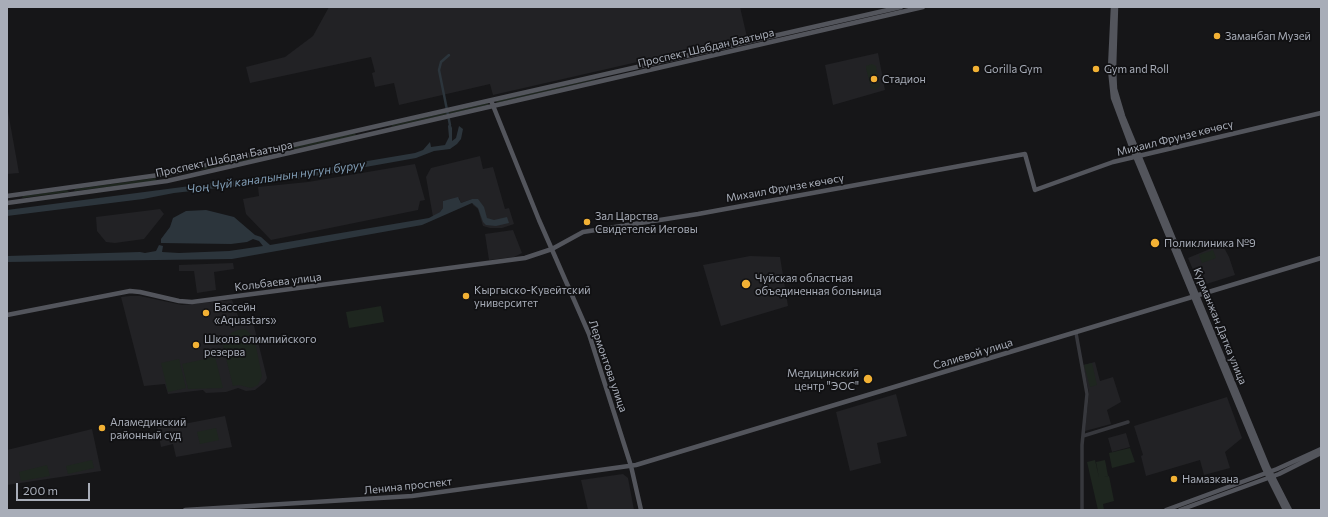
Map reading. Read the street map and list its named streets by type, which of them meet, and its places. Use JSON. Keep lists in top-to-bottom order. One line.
{"streets":{"main road":["Проспект Шабдан Баатыра","Михаил Фрунзе көчөсү","Кольбаева улица","Курманжан Датка улица","Салиевой улица","Лермонтова улица","Ленина проспект"]},"crossings":[["Проспект Шабдан Баатыра","Лермонтова улица"],["Михаил Фрунзе көчөсү","Кольбаева улица"],["Михаил Фрунзе көчөсү","Курманжан Датка улица"],["Михаил Фрунзе көчөсү","Лермонтова улица"],["Кольбаева улица","Лермонтова улица"],["Курманжан Датка улица","Салиевой улица"],["Салиевой улица","Лермонтова улица"],["Салиевой улица","Ленина проспект"],["Лермонтова улица","Ленина проспект"]],"water":["Чоң Чүй каналынын нугун буруу"],"places":["Заманбап Музей","Gorilla Gym","Gym and Roll","Стадион","Зал Царства Свидетелей Иеговы","Поликлиника №9","Чуйская областная объединенная больница","Кыргыско-Кувейтский университет","Бассейн «Aquastars»","Школа олимпийского резерва","Медицинский центр \"ЭОС\"","Аламединский районный суд","Намазкана"],"scale_bar":"200 m"}
